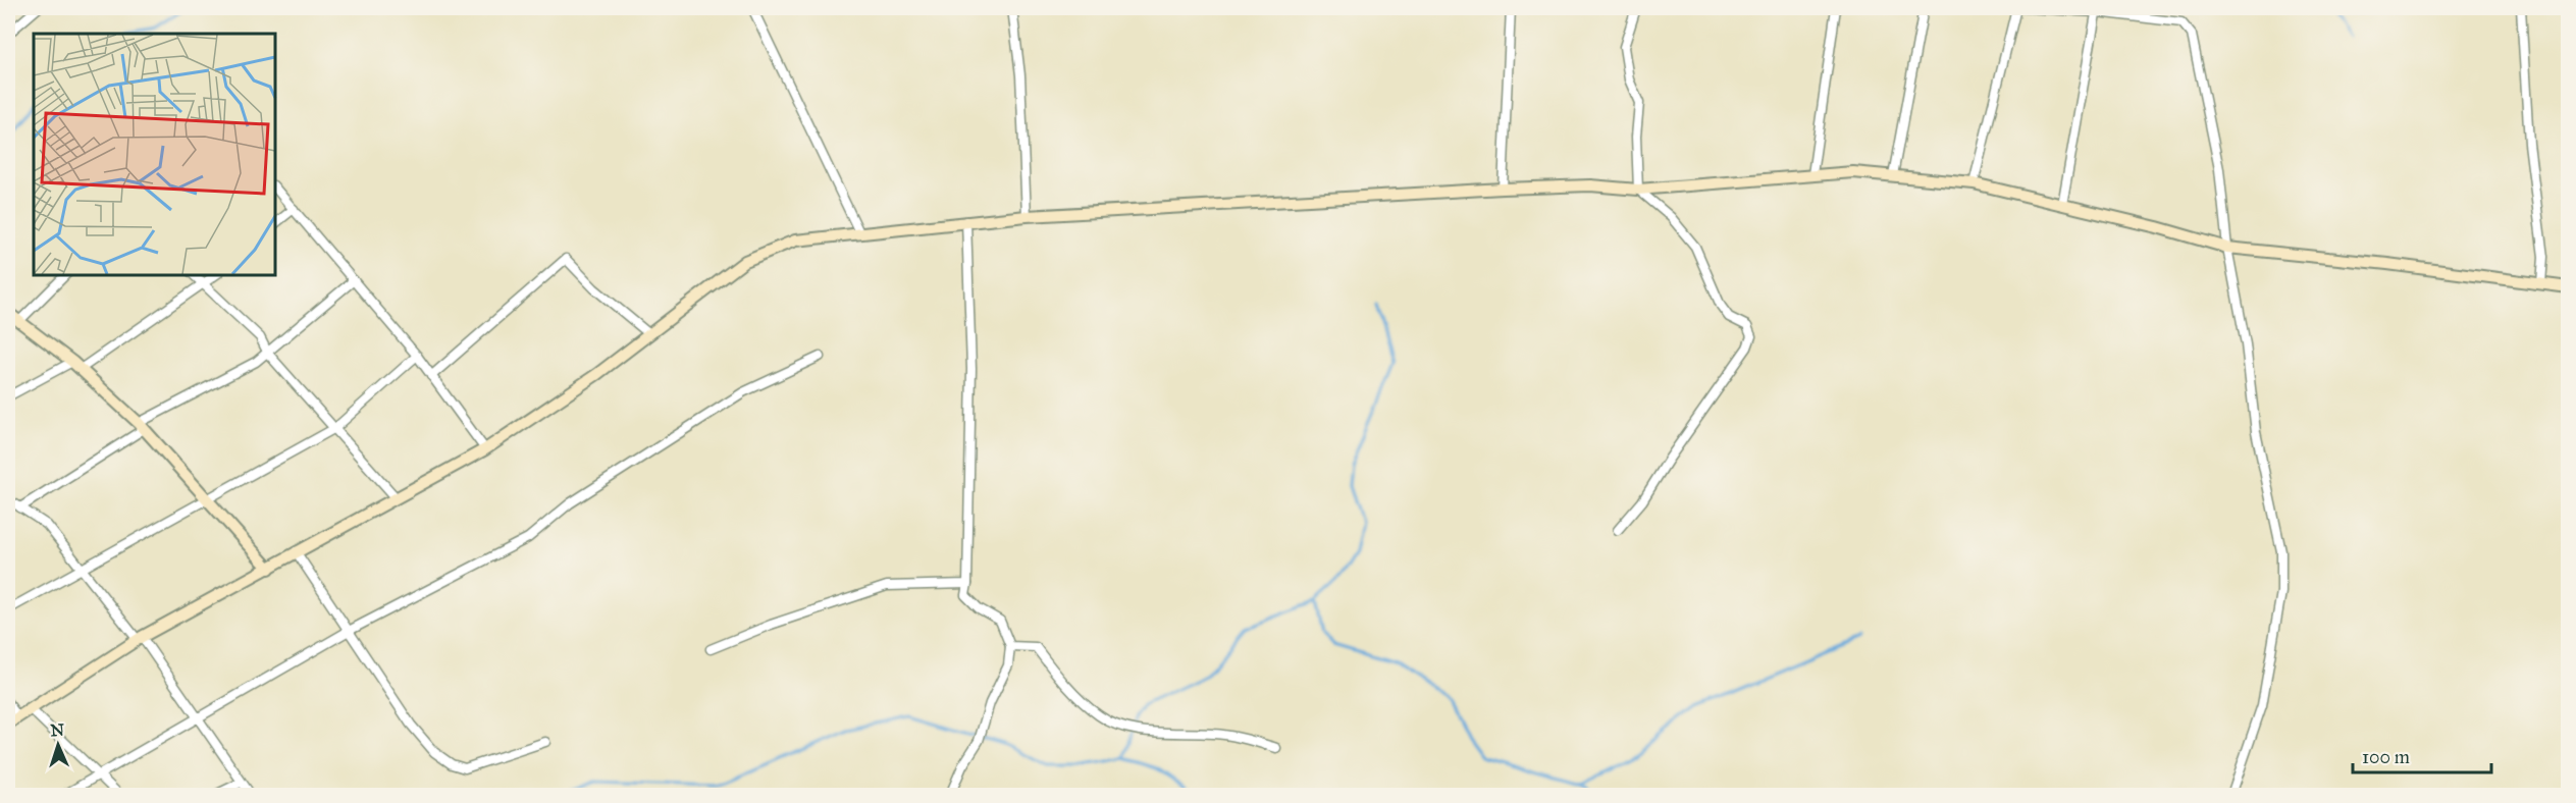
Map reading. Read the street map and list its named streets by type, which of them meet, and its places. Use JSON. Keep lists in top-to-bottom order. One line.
{"scale_bar":"100 m","north":"top"}
